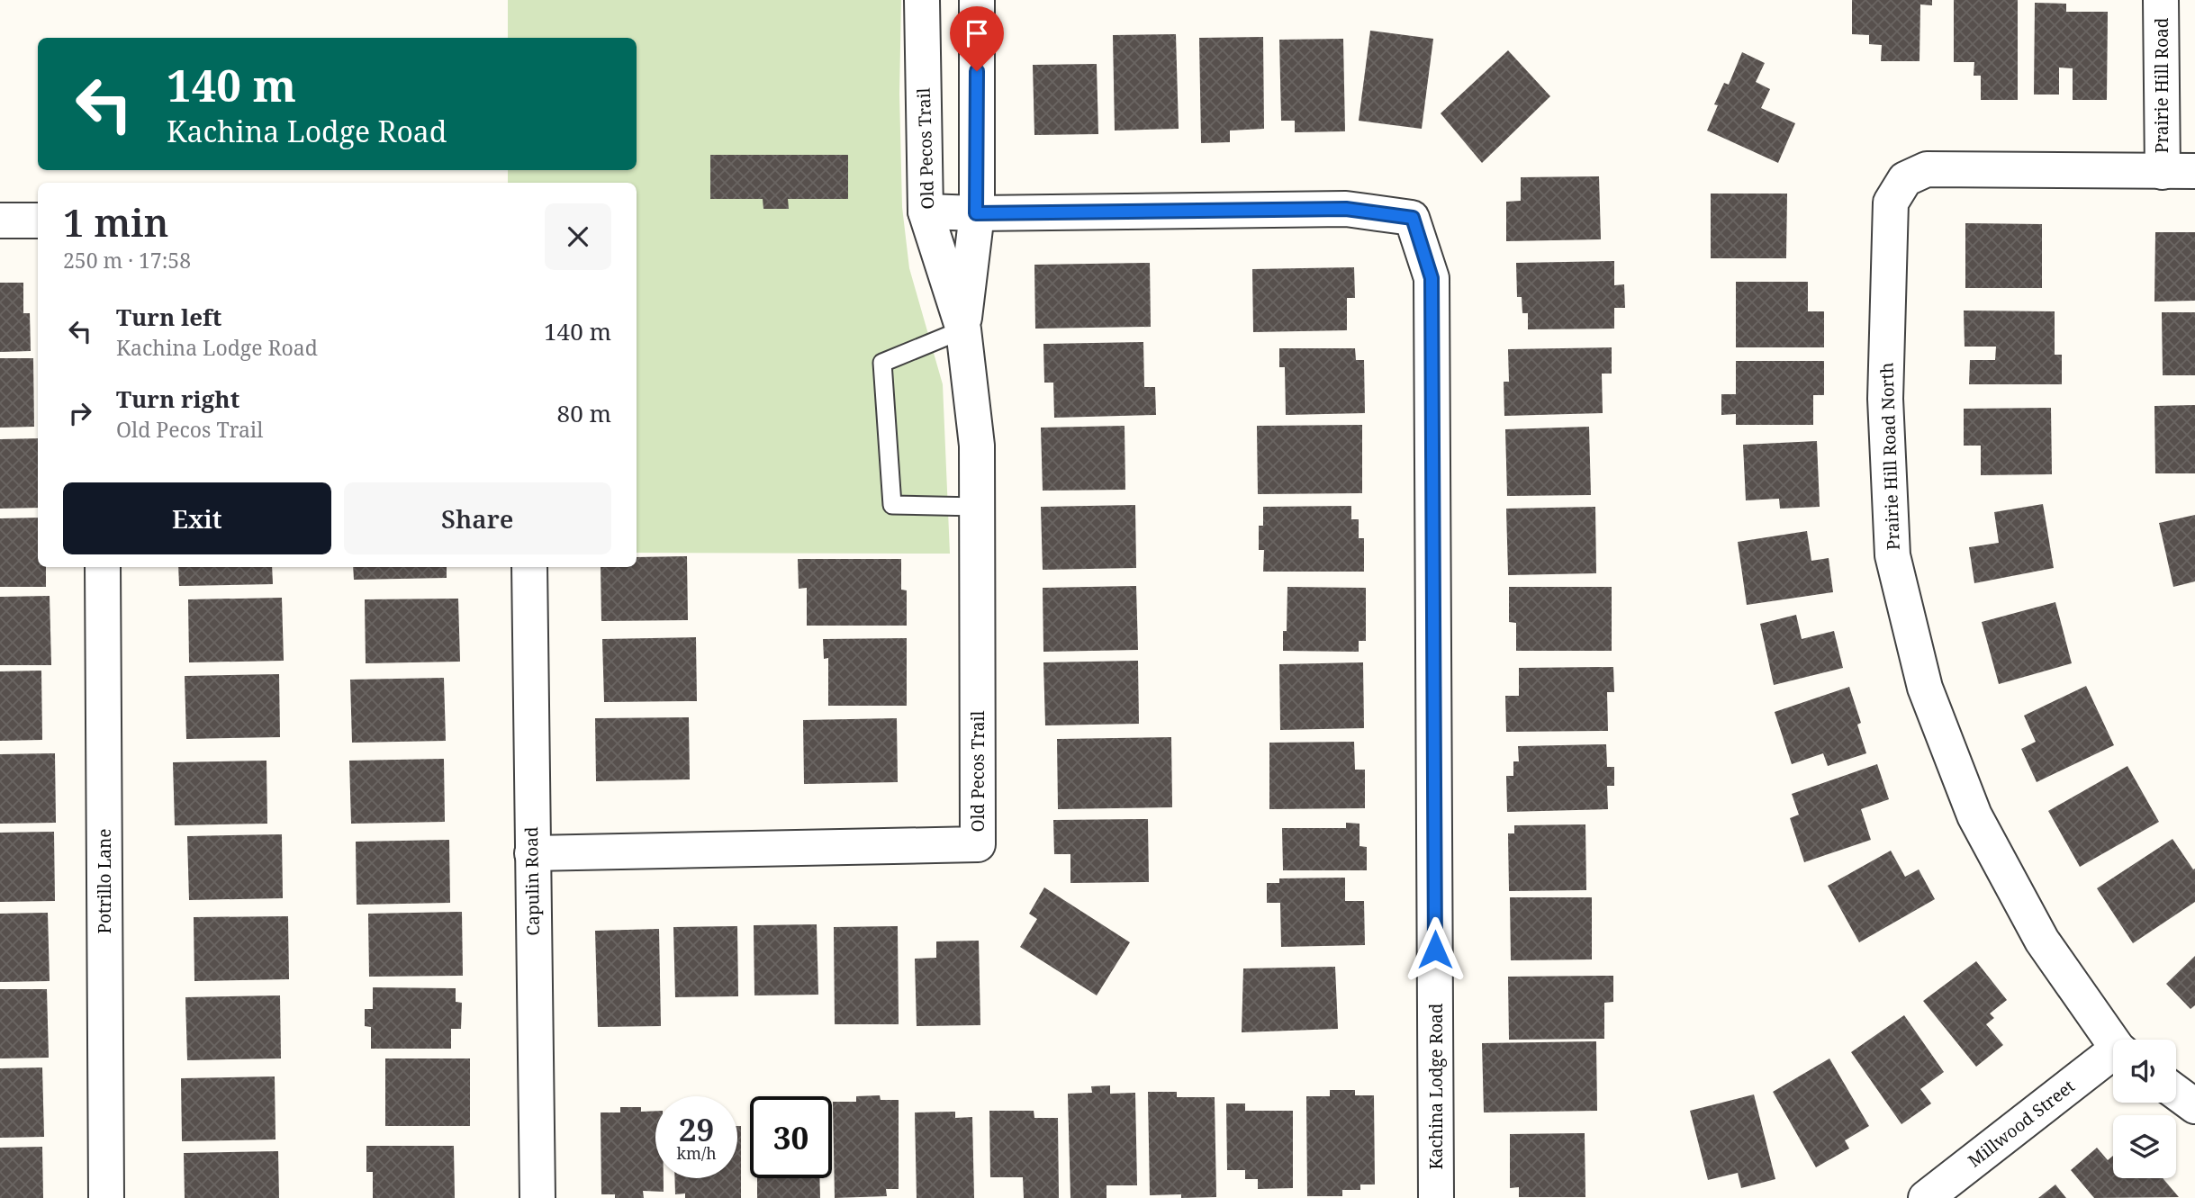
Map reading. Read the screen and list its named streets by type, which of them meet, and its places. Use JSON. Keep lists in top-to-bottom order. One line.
{"streets":{"street":["Prairie Hill Road","Old Pecos Trail","Prairie Hill Road North","Potrillo Lane","Capulin Road","Kachina Lodge Road","Millwood Street"]},"crossings":[["Prairie Hill Road","Prairie Hill Road North"],["Old Pecos Trail","Capulin Road"],["Old Pecos Trail","Kachina Lodge Road"]],"page":{"turn":["140 m","Kachina Lodge Road"],"heading":["1 min","250 m · 17:58"],"list":[{"name":"Turn left","note":"Kachina Lodge Road","value":"140 m"},{"name":"Turn right","note":"Old Pecos Trail","value":"80 m"}],"buttons":["Exit","Share"],"speed":"29 km/h","limit":"30"}}
